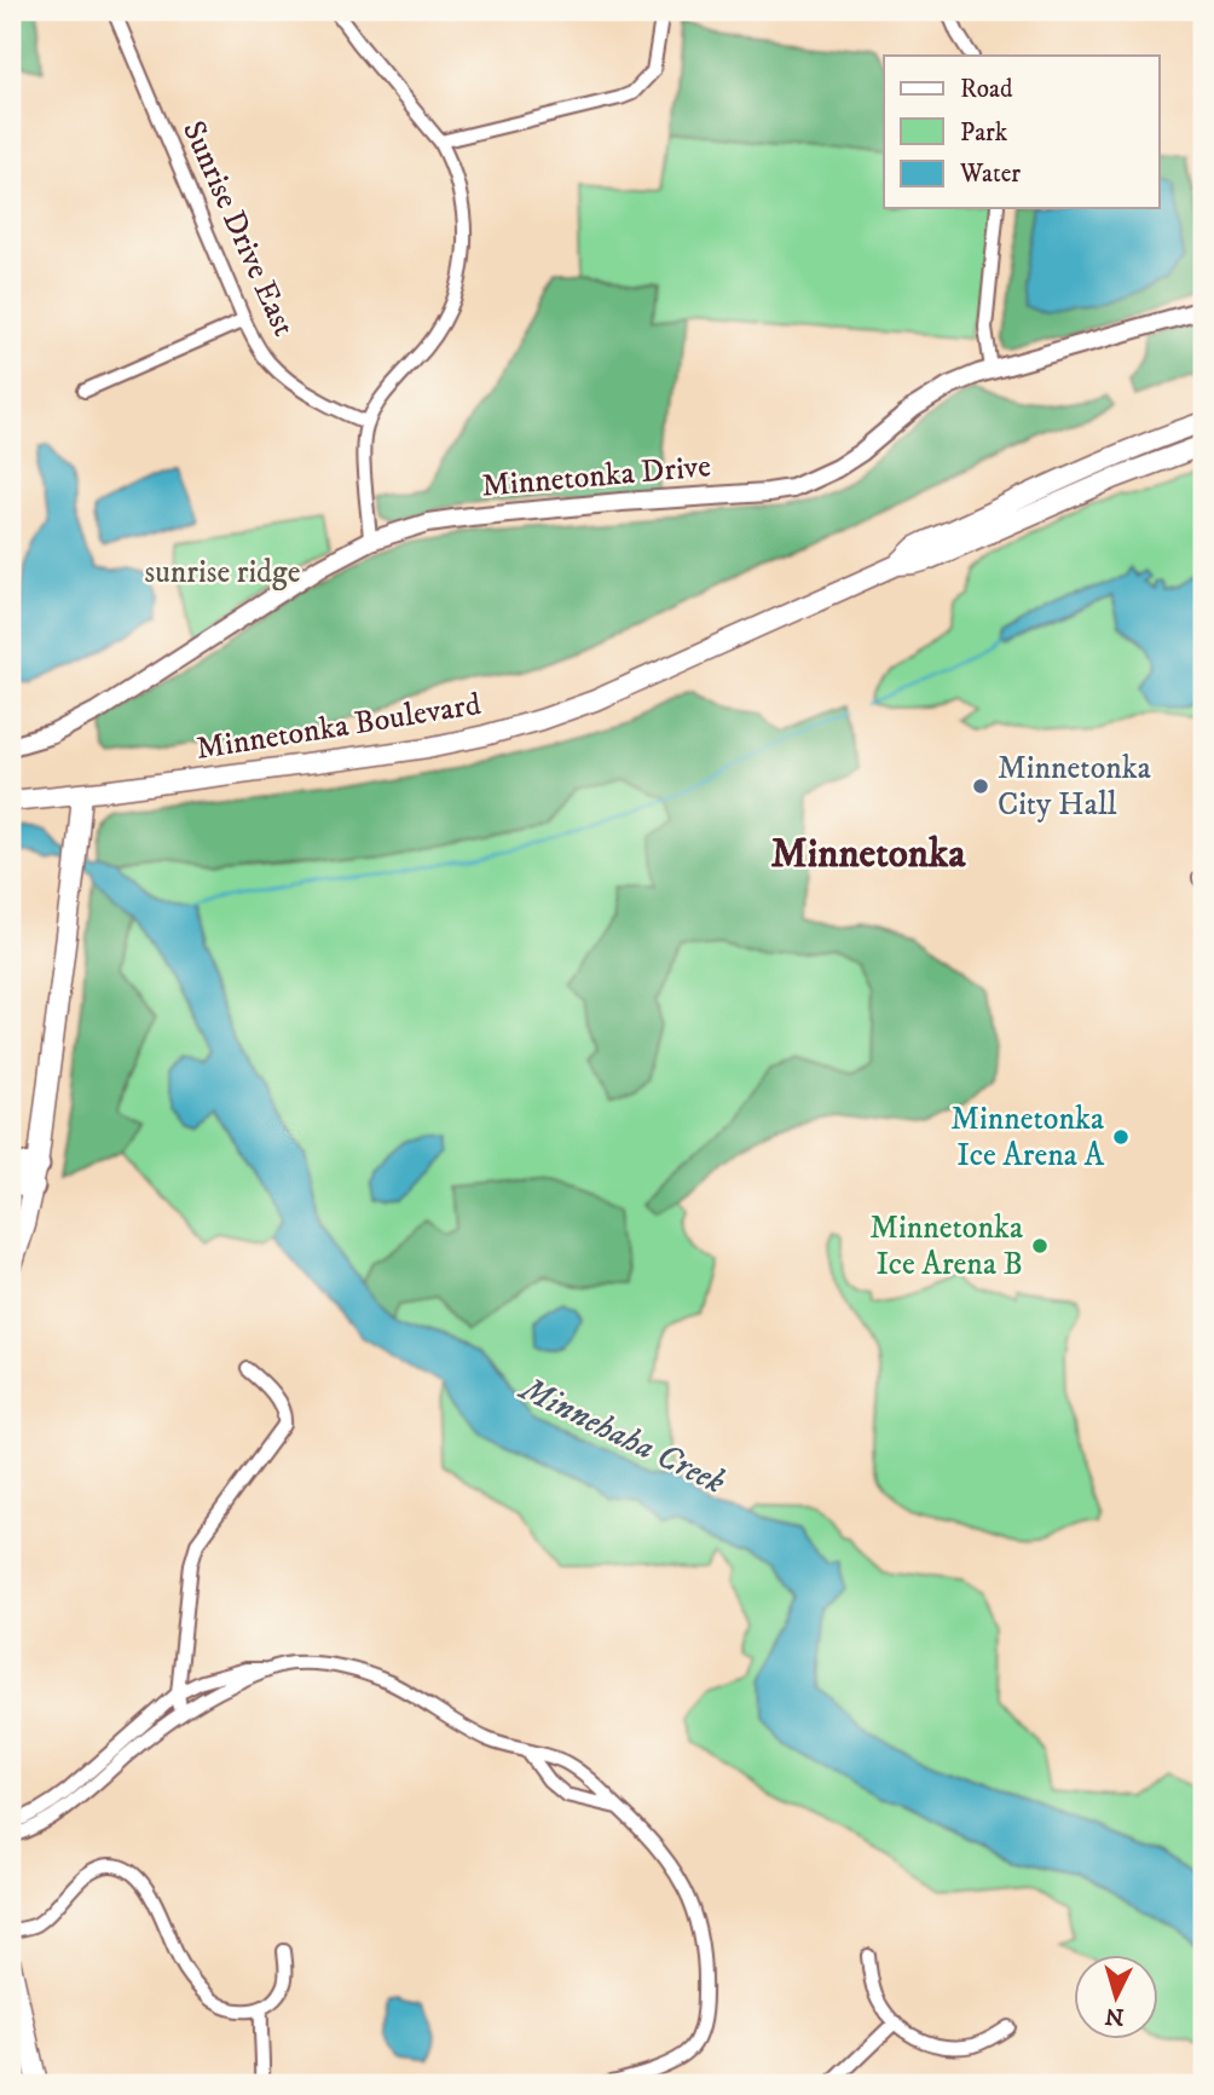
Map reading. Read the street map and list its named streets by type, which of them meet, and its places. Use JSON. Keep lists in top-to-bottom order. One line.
{"streets":{"main road":["Minnetonka Boulevard"],"street":["Sunrise Drive East","Minnetonka Drive"]},"districts":["Minnetonka"],"water":["Minnehaha Creek"],"parks":["sunrise ridge"],"places":["Minnetonka City Hall","Minnetonka Ice Arena A","Minnetonka Ice Arena B"],"legend":["Road","Park","Water"],"north":"bottom"}
